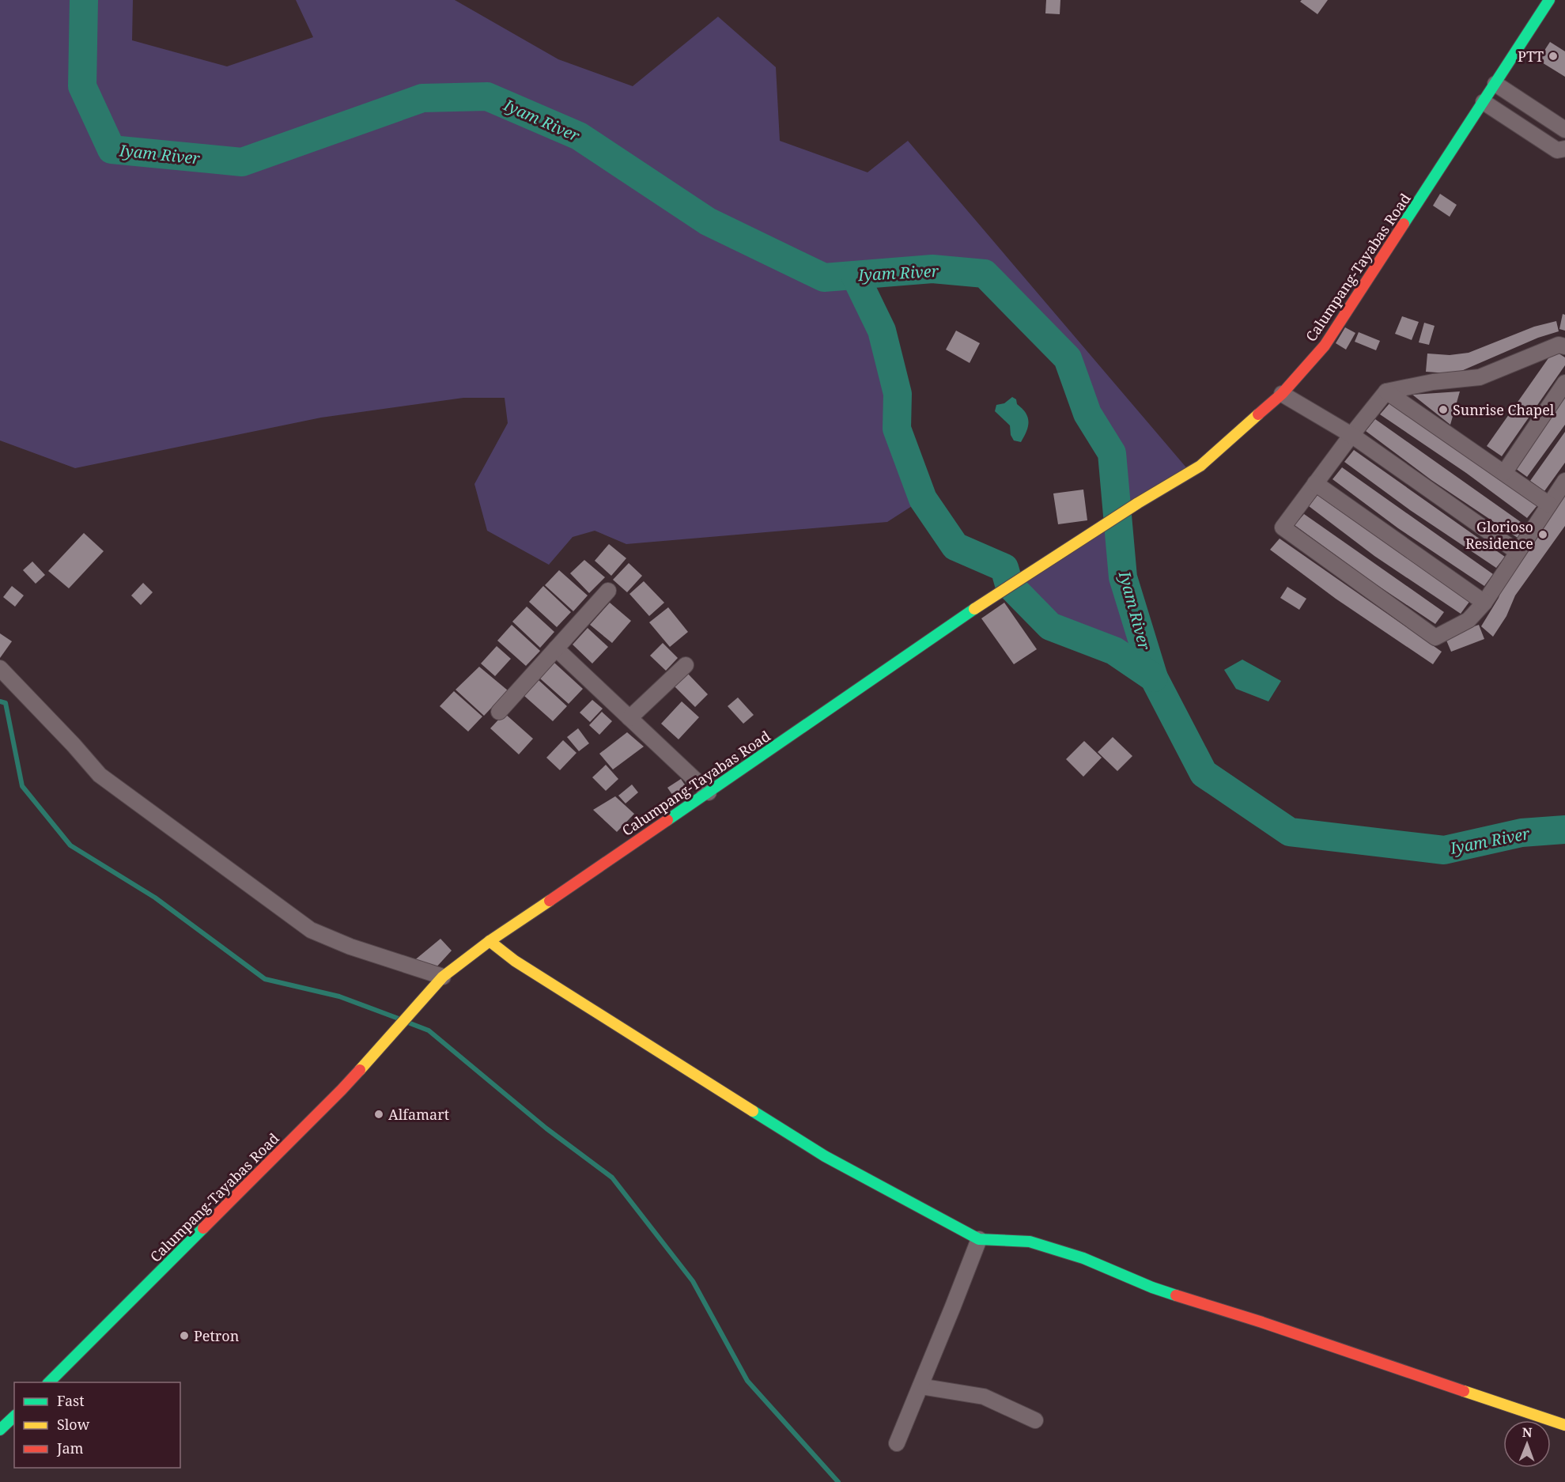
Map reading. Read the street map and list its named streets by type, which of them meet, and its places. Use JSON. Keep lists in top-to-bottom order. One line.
{"streets":{"main road":["Calumpang-Tayabas Road"]},"water":["Iyam River"],"places":["PTT","Sunrise Chapel","Glorioso Residence","Alfamart","Petron"],"legend":["Fast","Slow","Jam"],"north":"top"}
